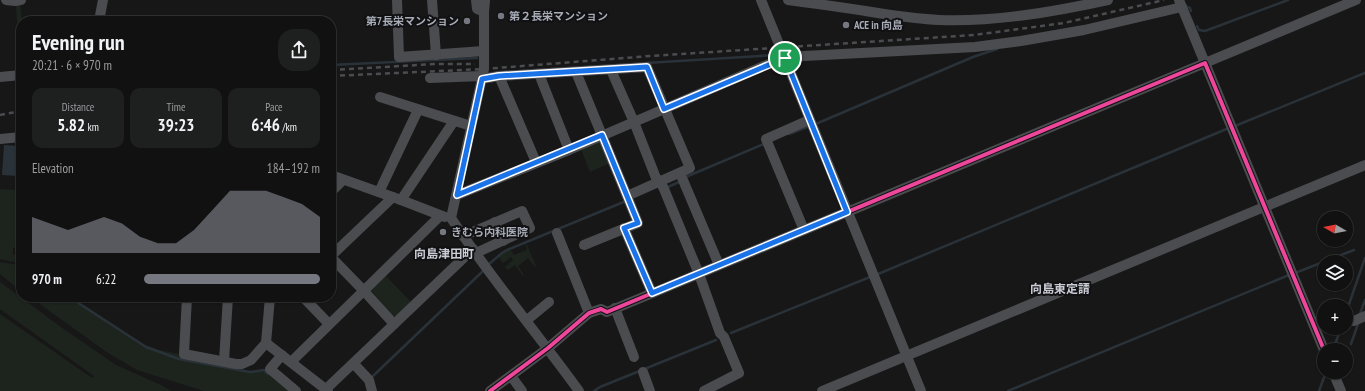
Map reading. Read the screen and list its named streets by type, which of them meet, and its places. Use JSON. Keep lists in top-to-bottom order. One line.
{"districts":["向島津田町","向島東定請"],"places":["第２長栄マンション","第7長栄マンション","ACE in 向島","きむら内科医院"],"north":"left","page":{"heading":["Evening run","20:21 · 6 × 970 m"],"stats":[["Distance","5.82 km"],["Time","39:23"],["Pace","6:46 /km"]],"chart":["Elevation","184–192 m"],"map_buttons":["+","−"],"list":[{"name":"970 m","note":"6:22"}]}}
